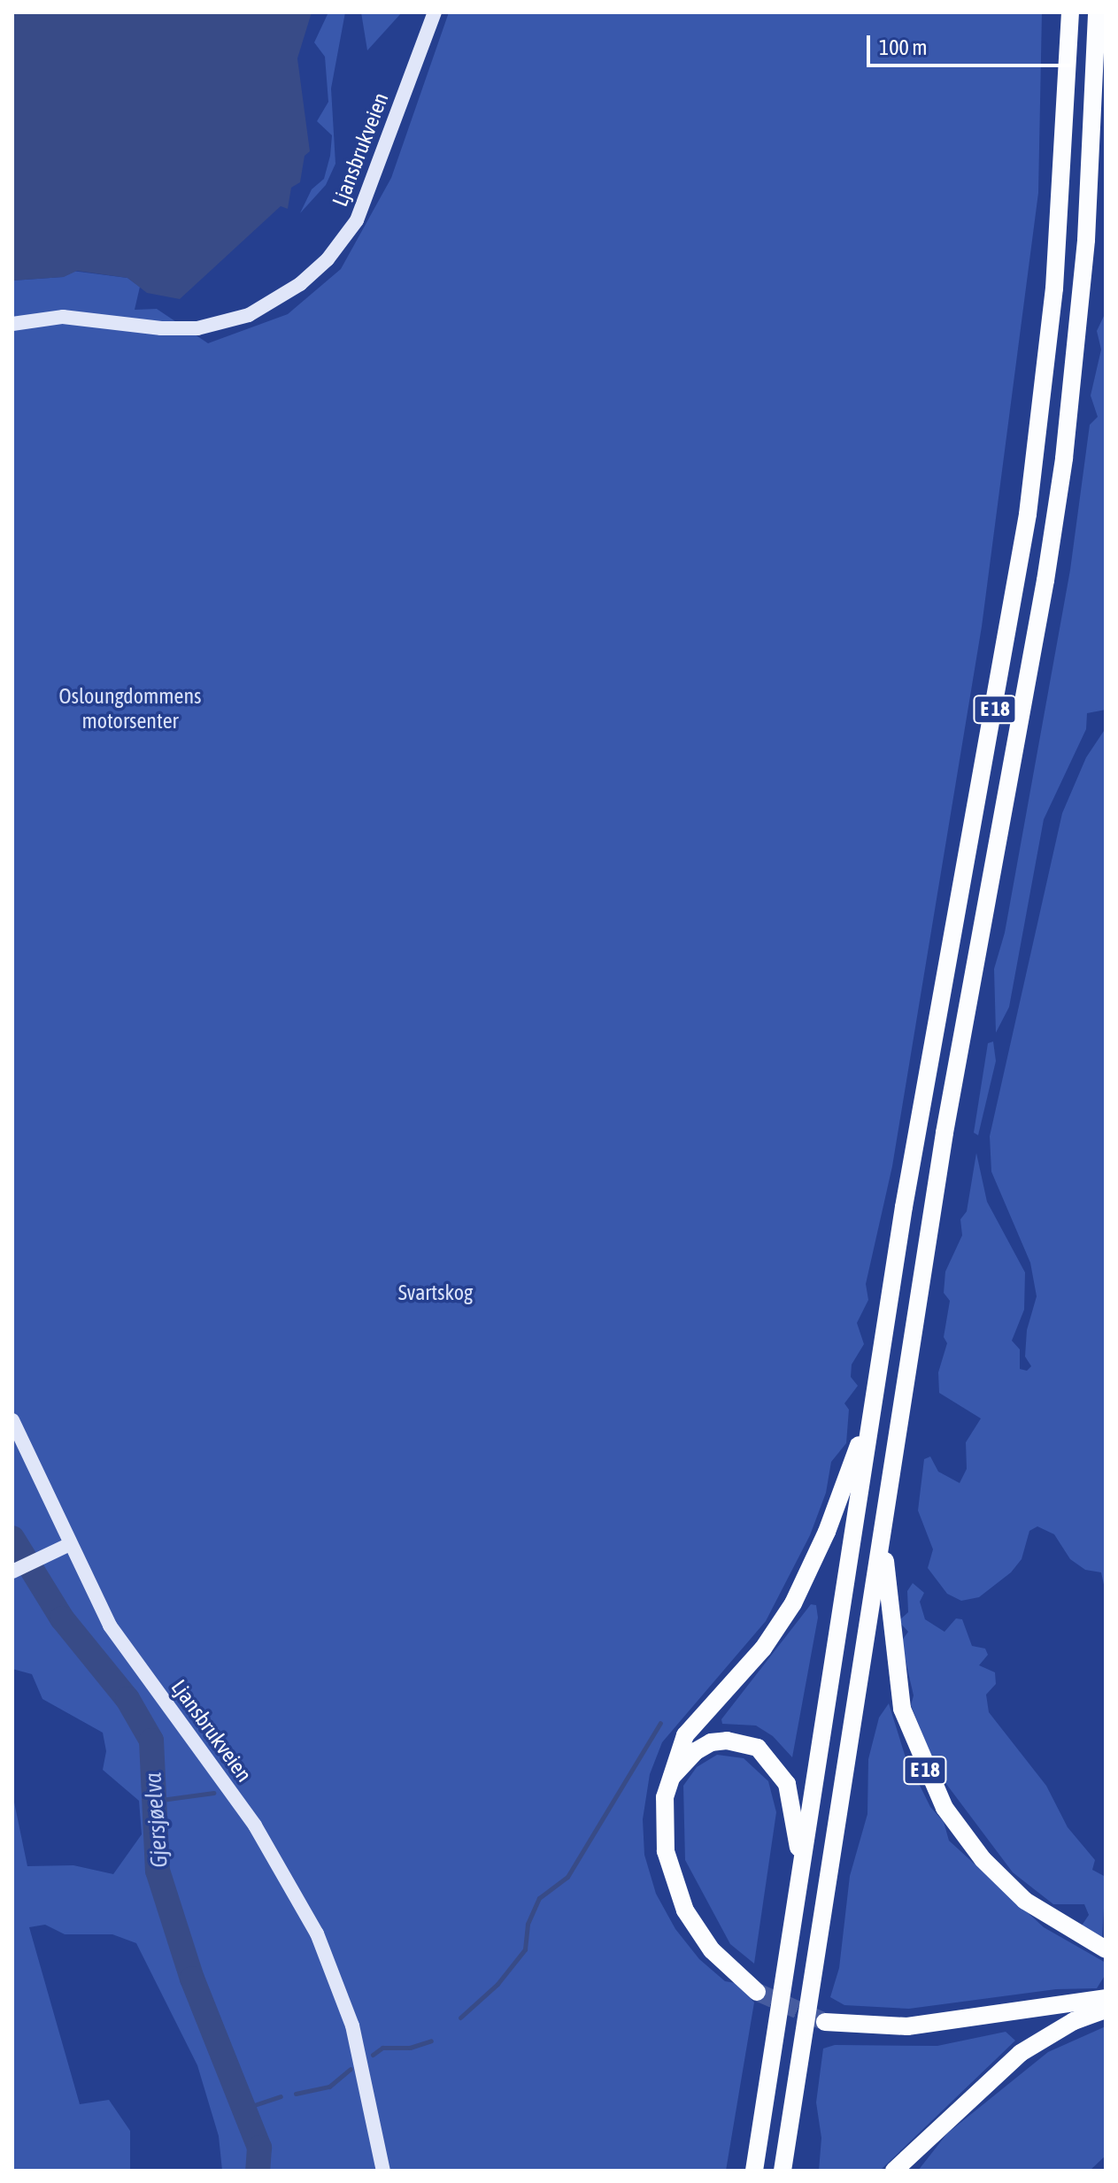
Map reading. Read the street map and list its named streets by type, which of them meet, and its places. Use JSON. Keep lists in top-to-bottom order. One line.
{"streets":{"highway":["E 18"],"main road":["Ljansbrukveien"]},"water":["Gjersjøelva"],"parks":["Osloungdommens motorsenter","Svartskog"],"scale_bar":"100 m"}
